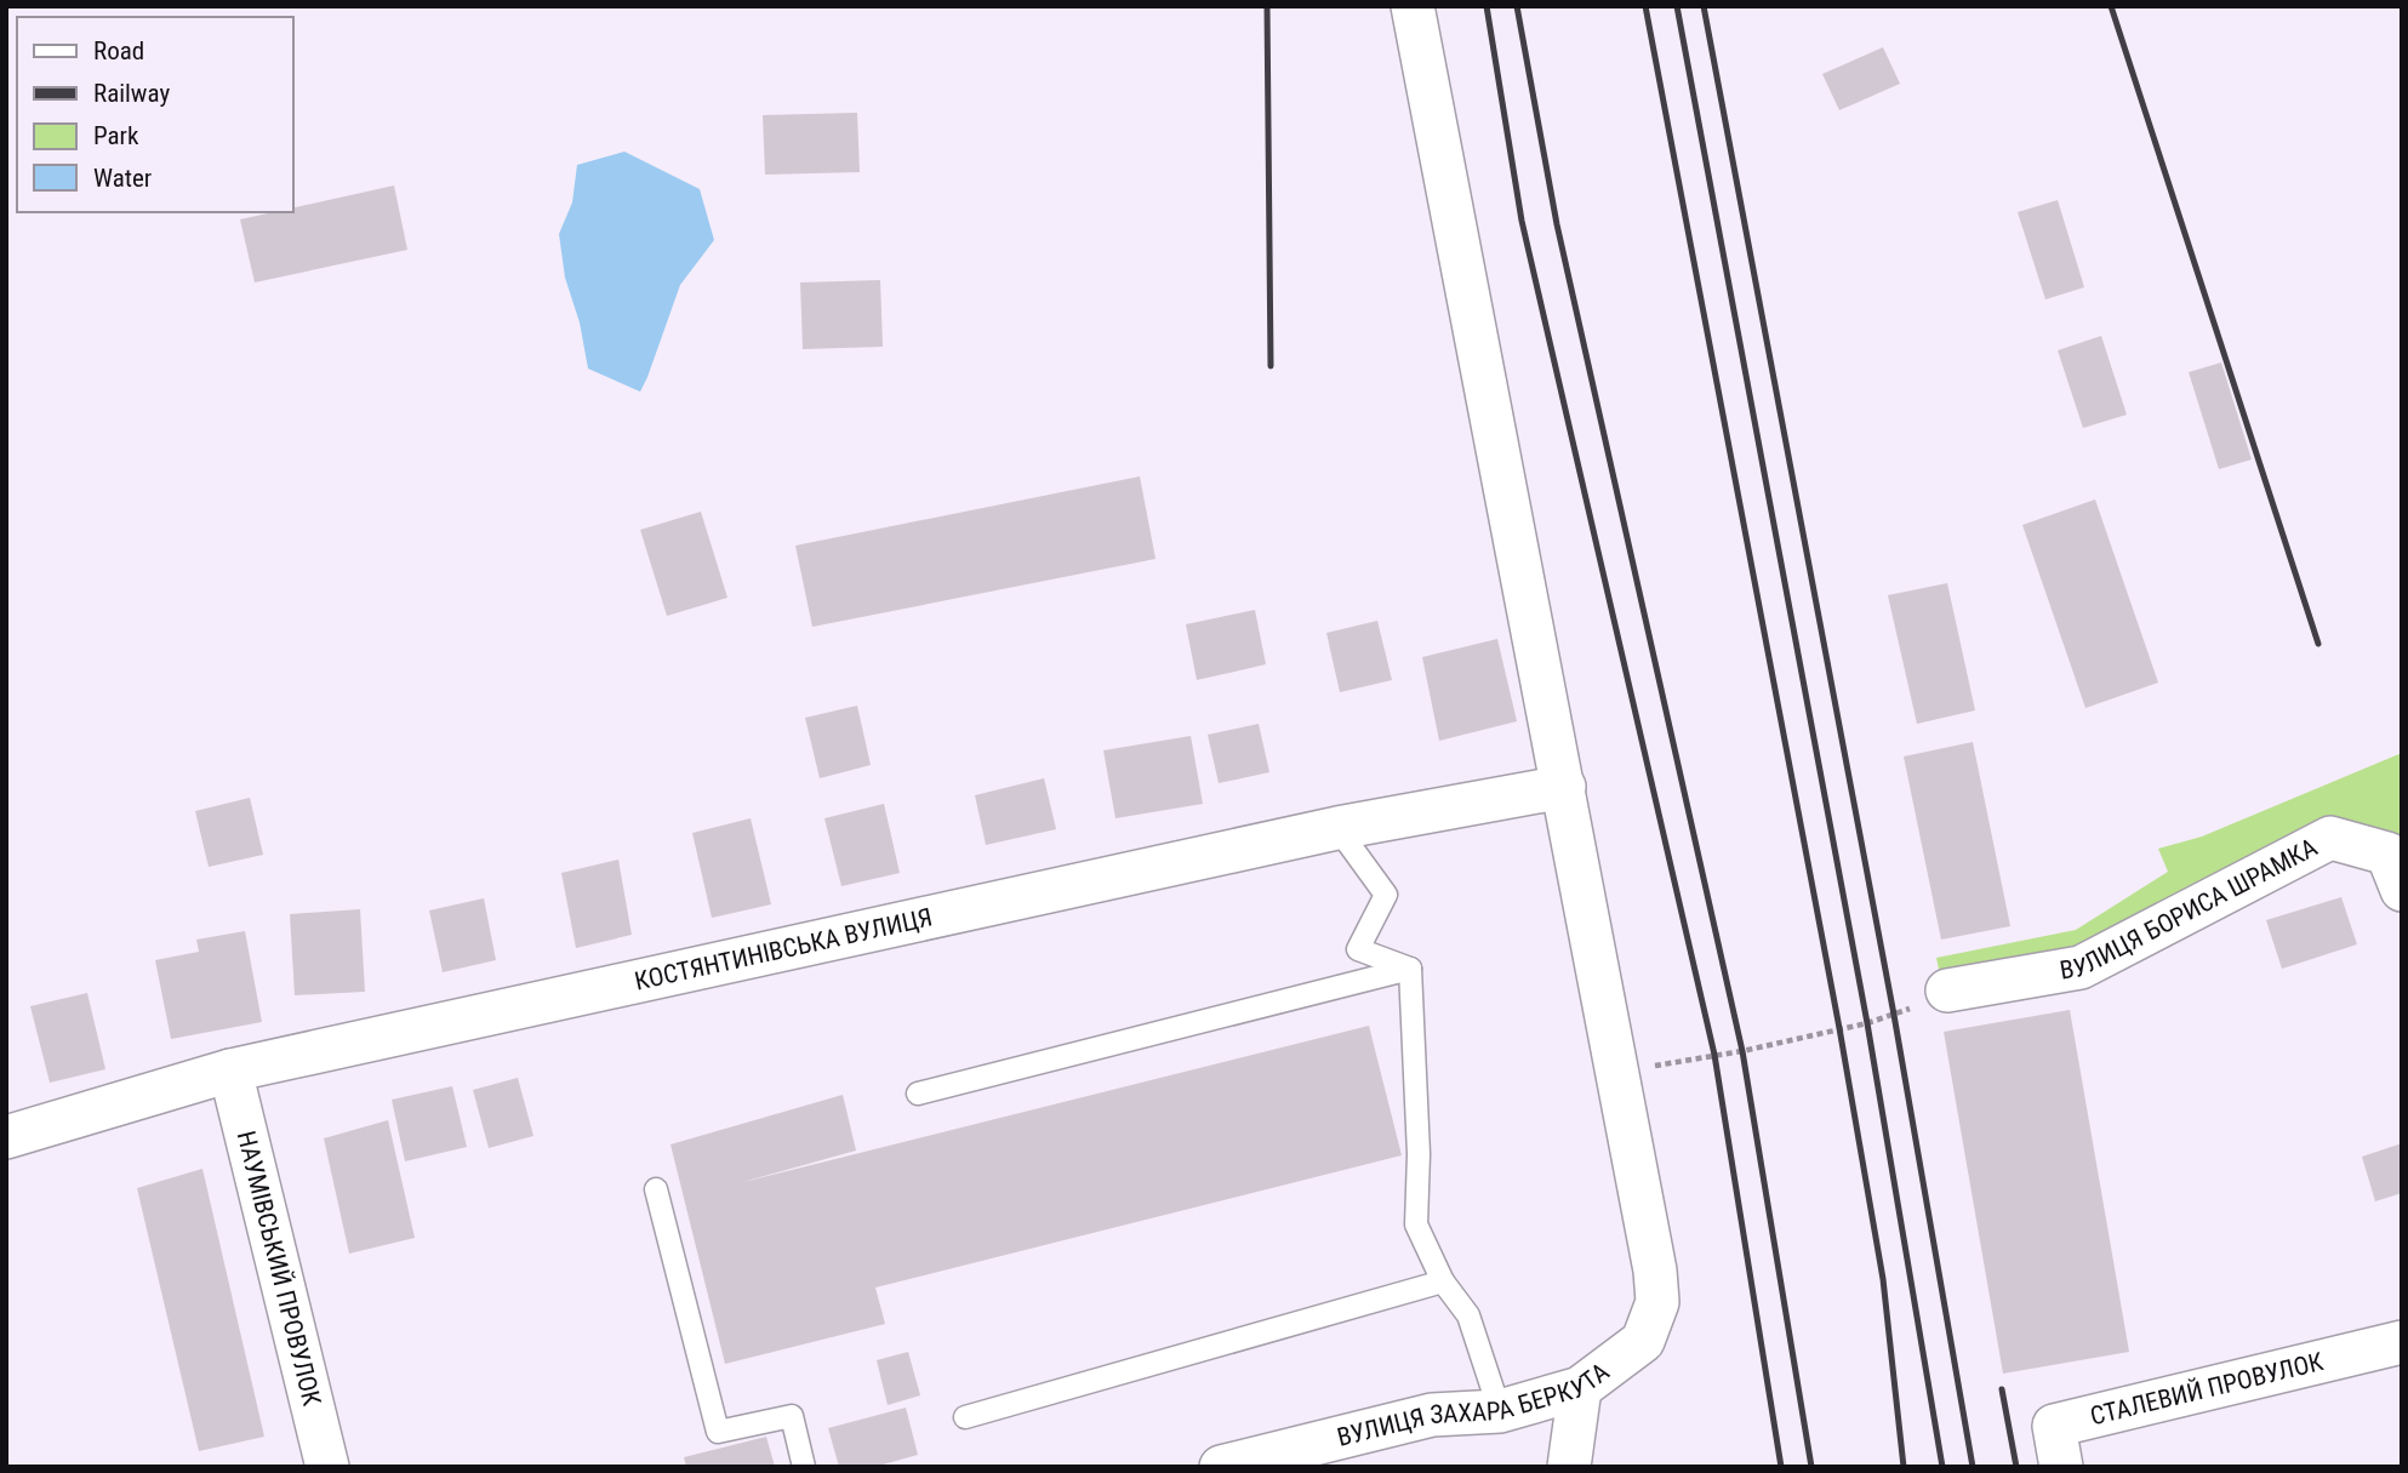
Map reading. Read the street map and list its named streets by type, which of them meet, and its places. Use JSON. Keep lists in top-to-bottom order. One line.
{"streets":{"street":["ВУЛИЦЯ БОРИСА ШРАМКА","КОСТЯНТИНІВСЬКА ВУЛИЦЯ","НАУМІВСЬКИЙ ПРОВУЛОК","СТАЛЕВИЙ ПРОВУЛОК","ВУЛИЦЯ ЗАХАРА БЕРКУТА"]},"crossings":[["КОСТЯНТИНІВСЬКА ВУЛИЦЯ","НАУМІВСЬКИЙ ПРОВУЛОК"],["КОСТЯНТИНІВСЬКА ВУЛИЦЯ","ВУЛИЦЯ ЗАХАРА БЕРКУТА"]],"legend":["Road","Railway","Park","Water"]}
